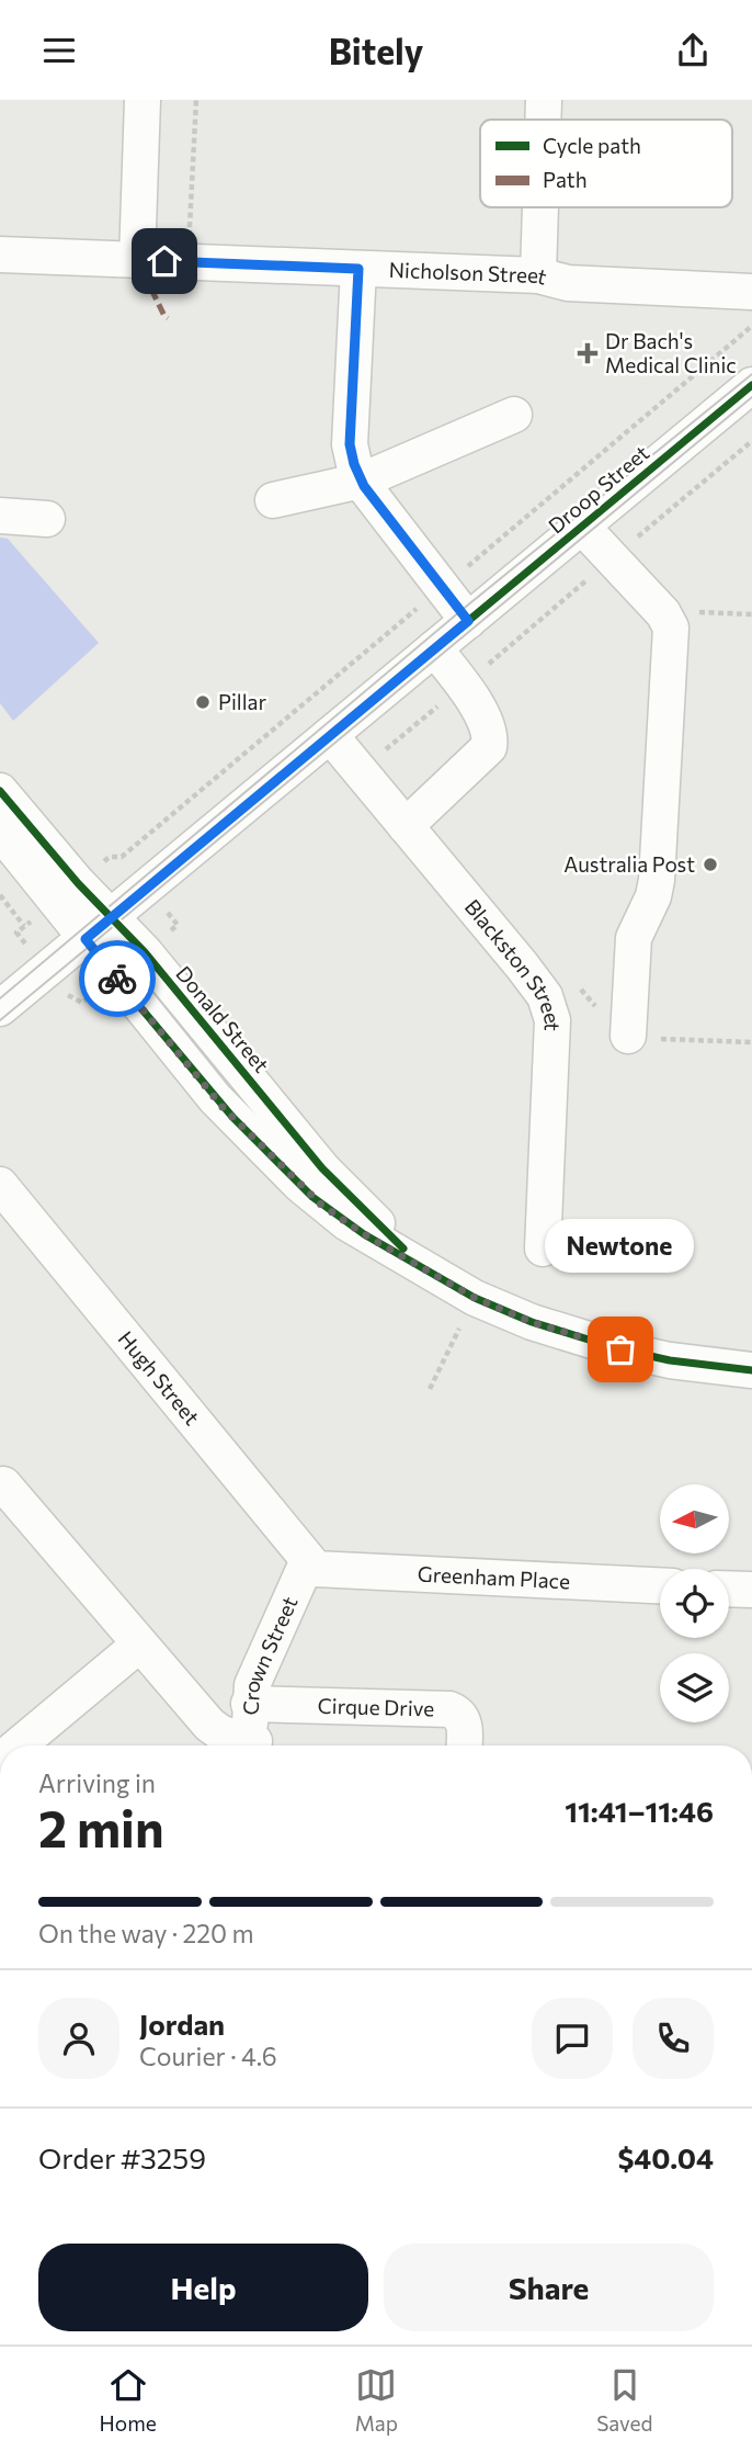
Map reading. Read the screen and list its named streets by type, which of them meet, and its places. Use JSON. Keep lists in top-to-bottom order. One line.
{"streets":{"street":["Nicholson Street","Droop Street","Blackston Street","Donald Street","Hugh Street","Greenham Place","Crown Street","Cirque Drive"]},"crossings":[["Droop Street","Blackston Street"],["Droop Street","Donald Street"],["Hugh Street","Greenham Place"],["Hugh Street","Crown Street"],["Greenham Place","Crown Street"],["Crown Street","Cirque Drive"]],"places":{"health":["Dr Bach's Medical Clinic"],"other":["Pillar","Australia Post","Newtone"]},"legend":["Cycle path","Path"],"north":"left","page":{"header":"Bitely","bubble":"Newtone","heading":["2 min","Arriving in","11:41–11:46"],"panel":["Jordan","Courier · 4.6","Order #3259","$40.04"],"bar":"On the way · 220 m","buttons":["Help","Share"],"tabs":["Home","Map","Saved"]}}
